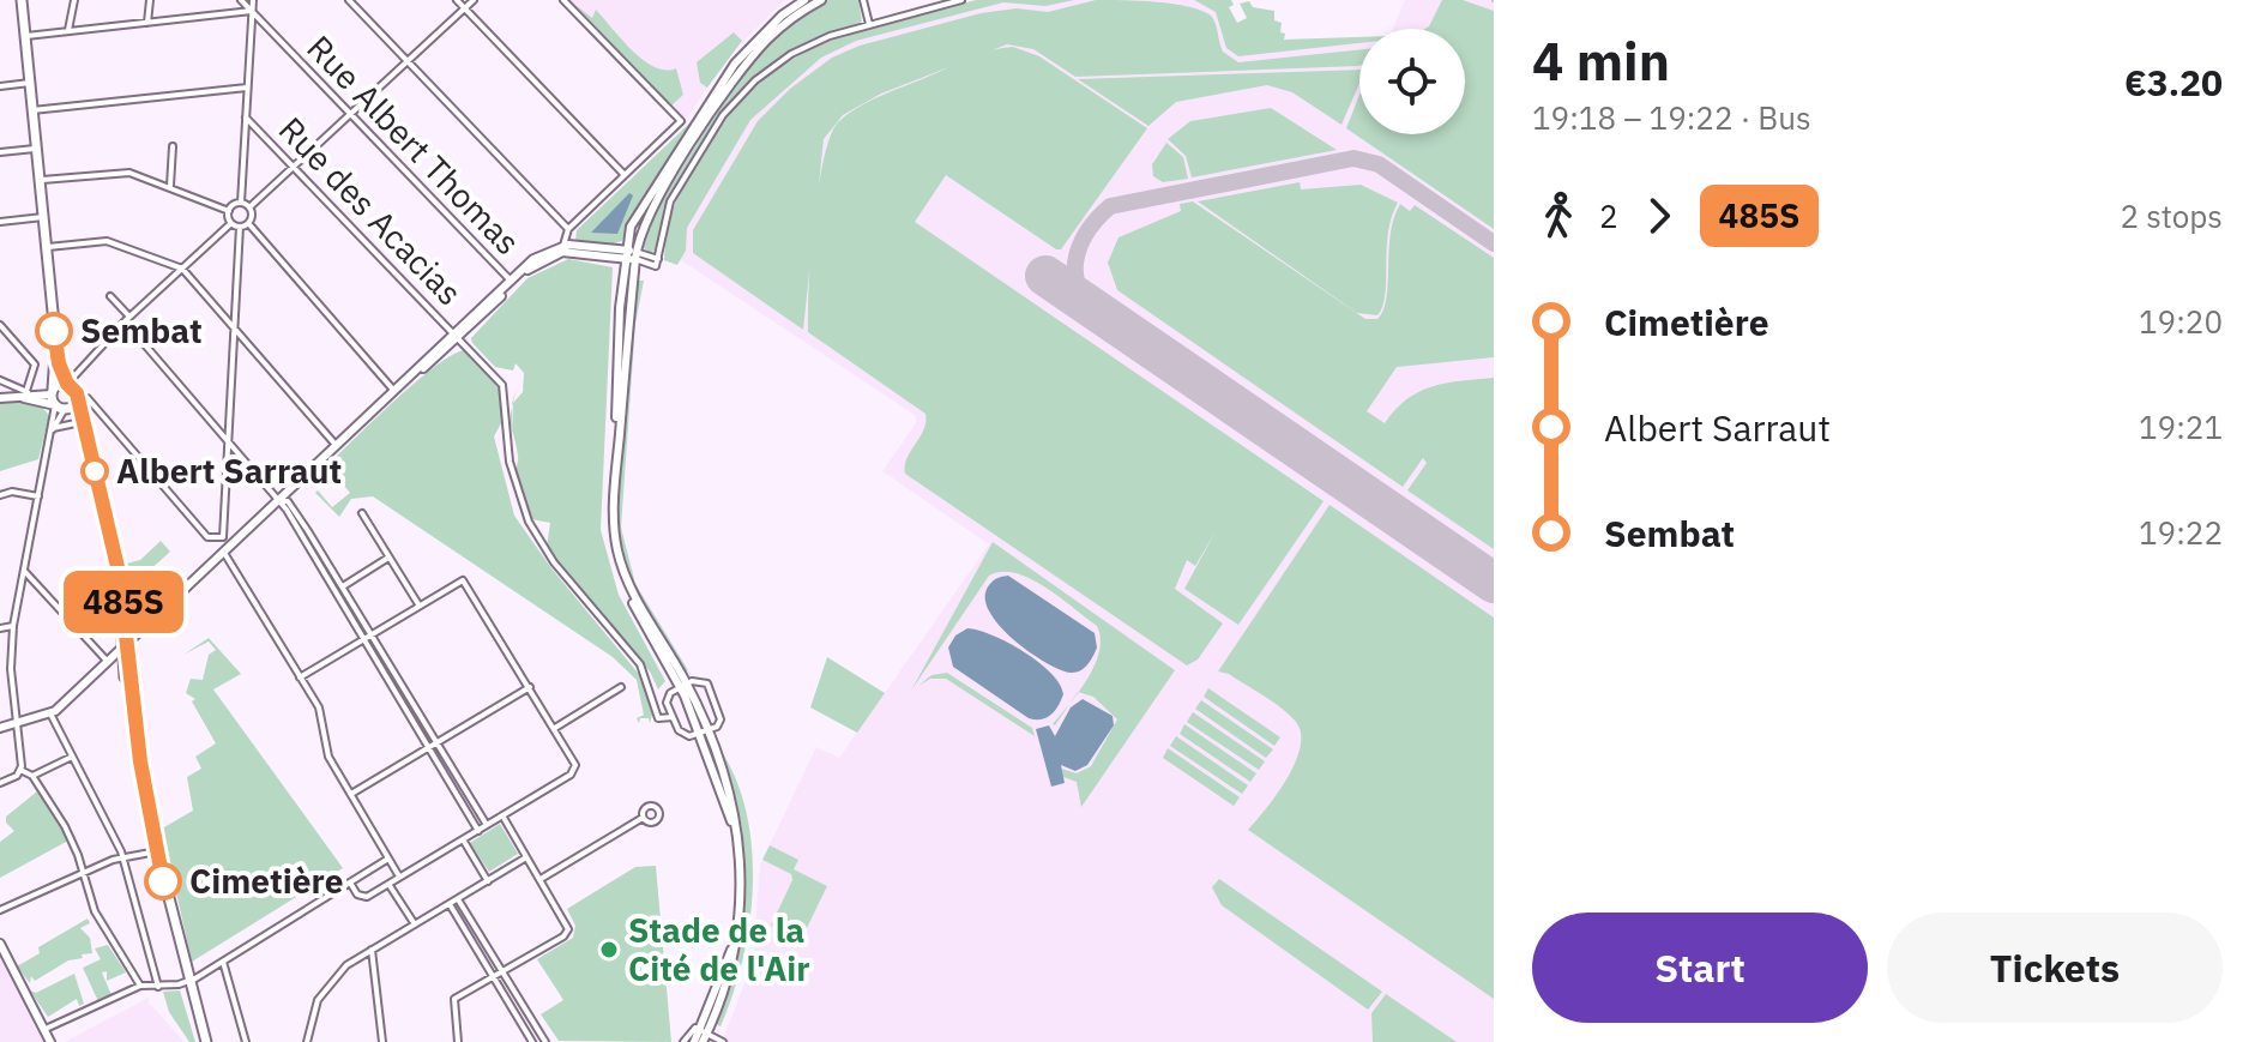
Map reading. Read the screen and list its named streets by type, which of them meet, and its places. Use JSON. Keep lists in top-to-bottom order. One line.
{"streets":{"street":["Rue Albert Thomas","Rue des Acacias"]},"places":["Sembat","Albert Sarraut","Cimetière","Stade de la Cité de l'Air"],"lines":["bus line 485S"],"page":{"on_map":"485S","heading":["4 min","19:18 – 19:22 · Bus","€3.20"],"legs":["2","485S","2 stops"],"list":[{"name":"Cimetière","value":"19:20"},{"name":"Albert Sarraut","value":"19:21"},{"name":"Sembat","value":"19:22"}],"buttons":["Start","Tickets"]}}
